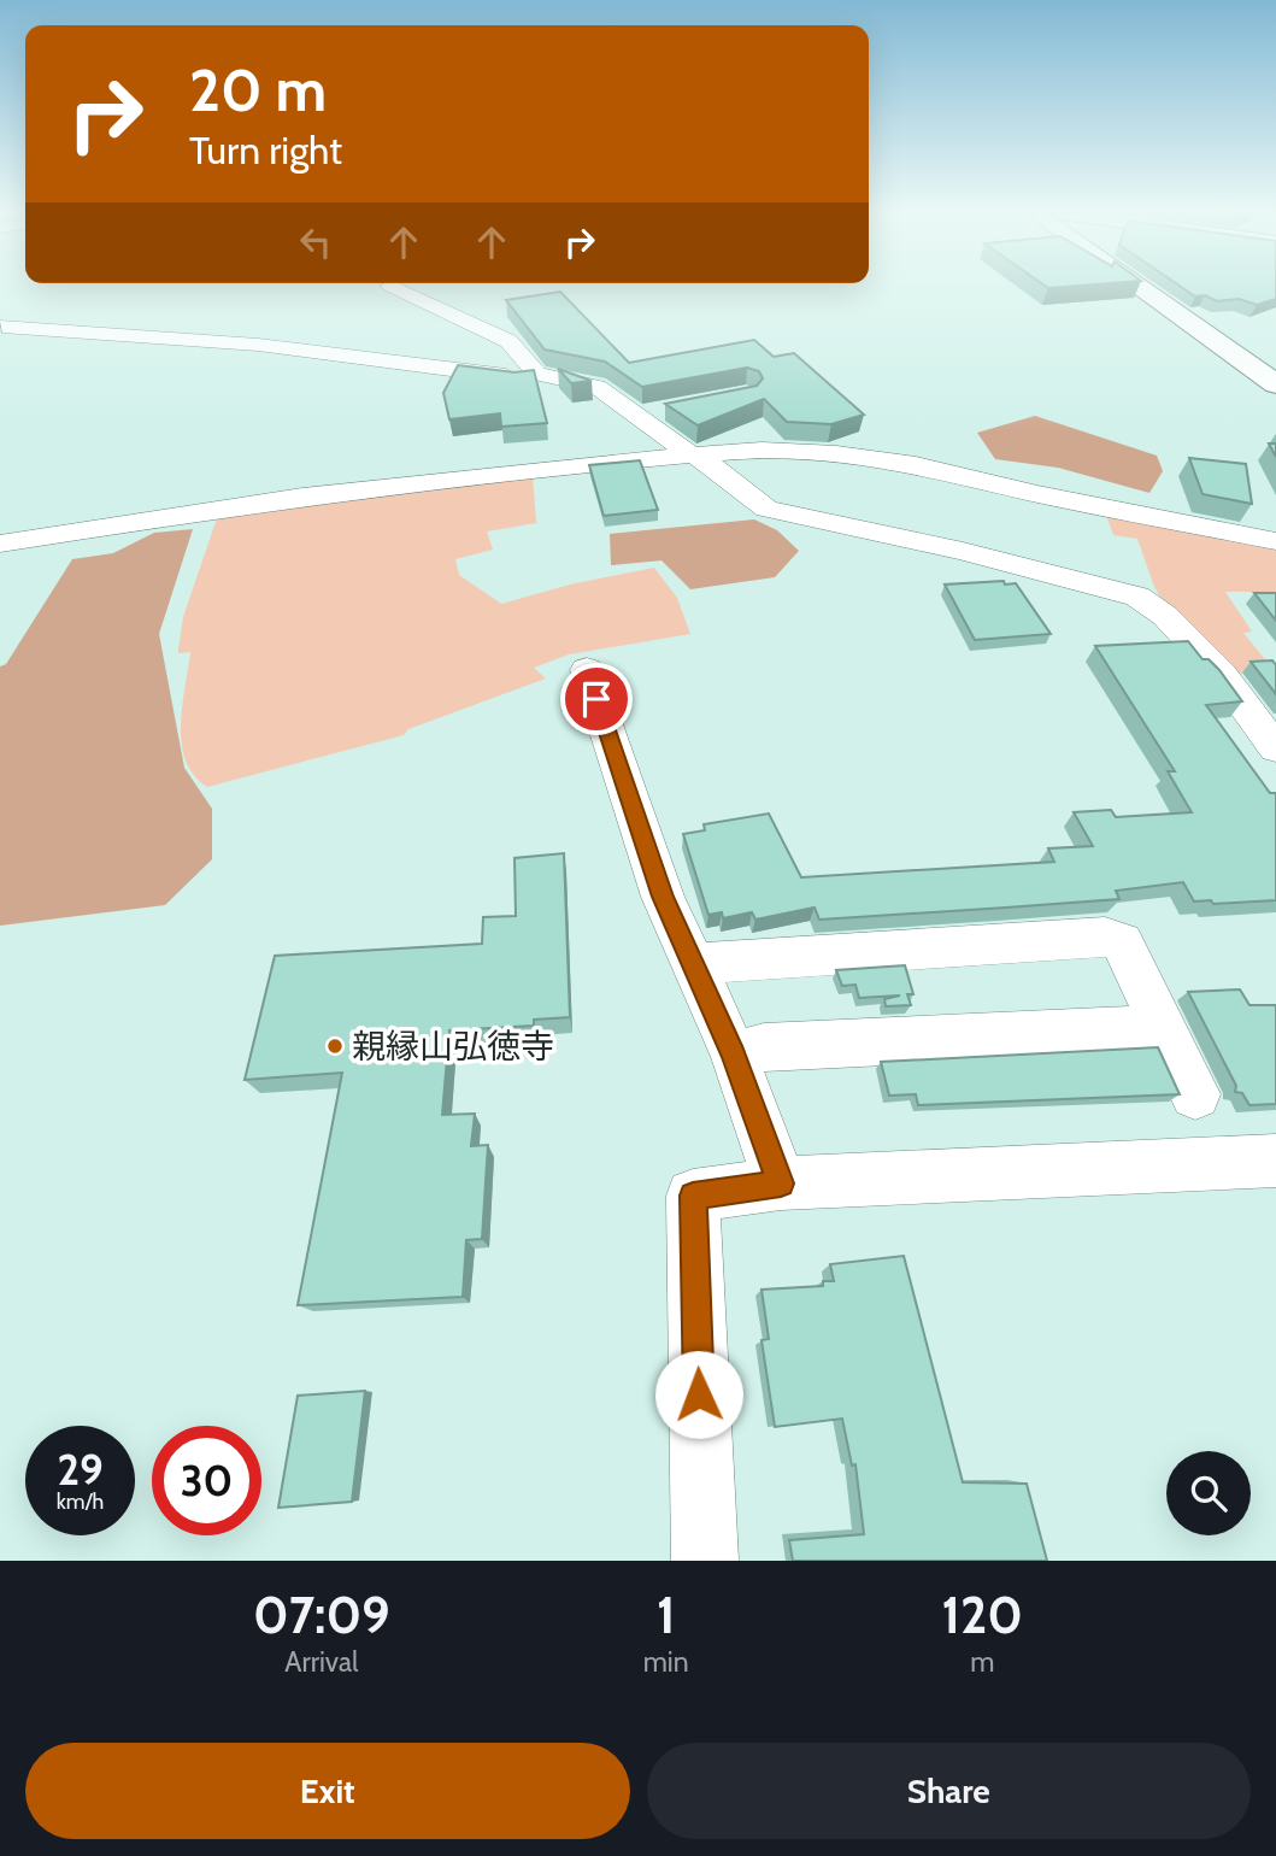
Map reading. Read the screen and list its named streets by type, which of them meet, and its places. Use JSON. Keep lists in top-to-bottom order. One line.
{"places":["親縁山弘徳寺"],"page":{"turn":["20 m","Turn right"],"speed":"29 km/h","limit":"30","eta":["07:09","Arrival","1","min","120","m"],"buttons":["Exit","Share"]}}
